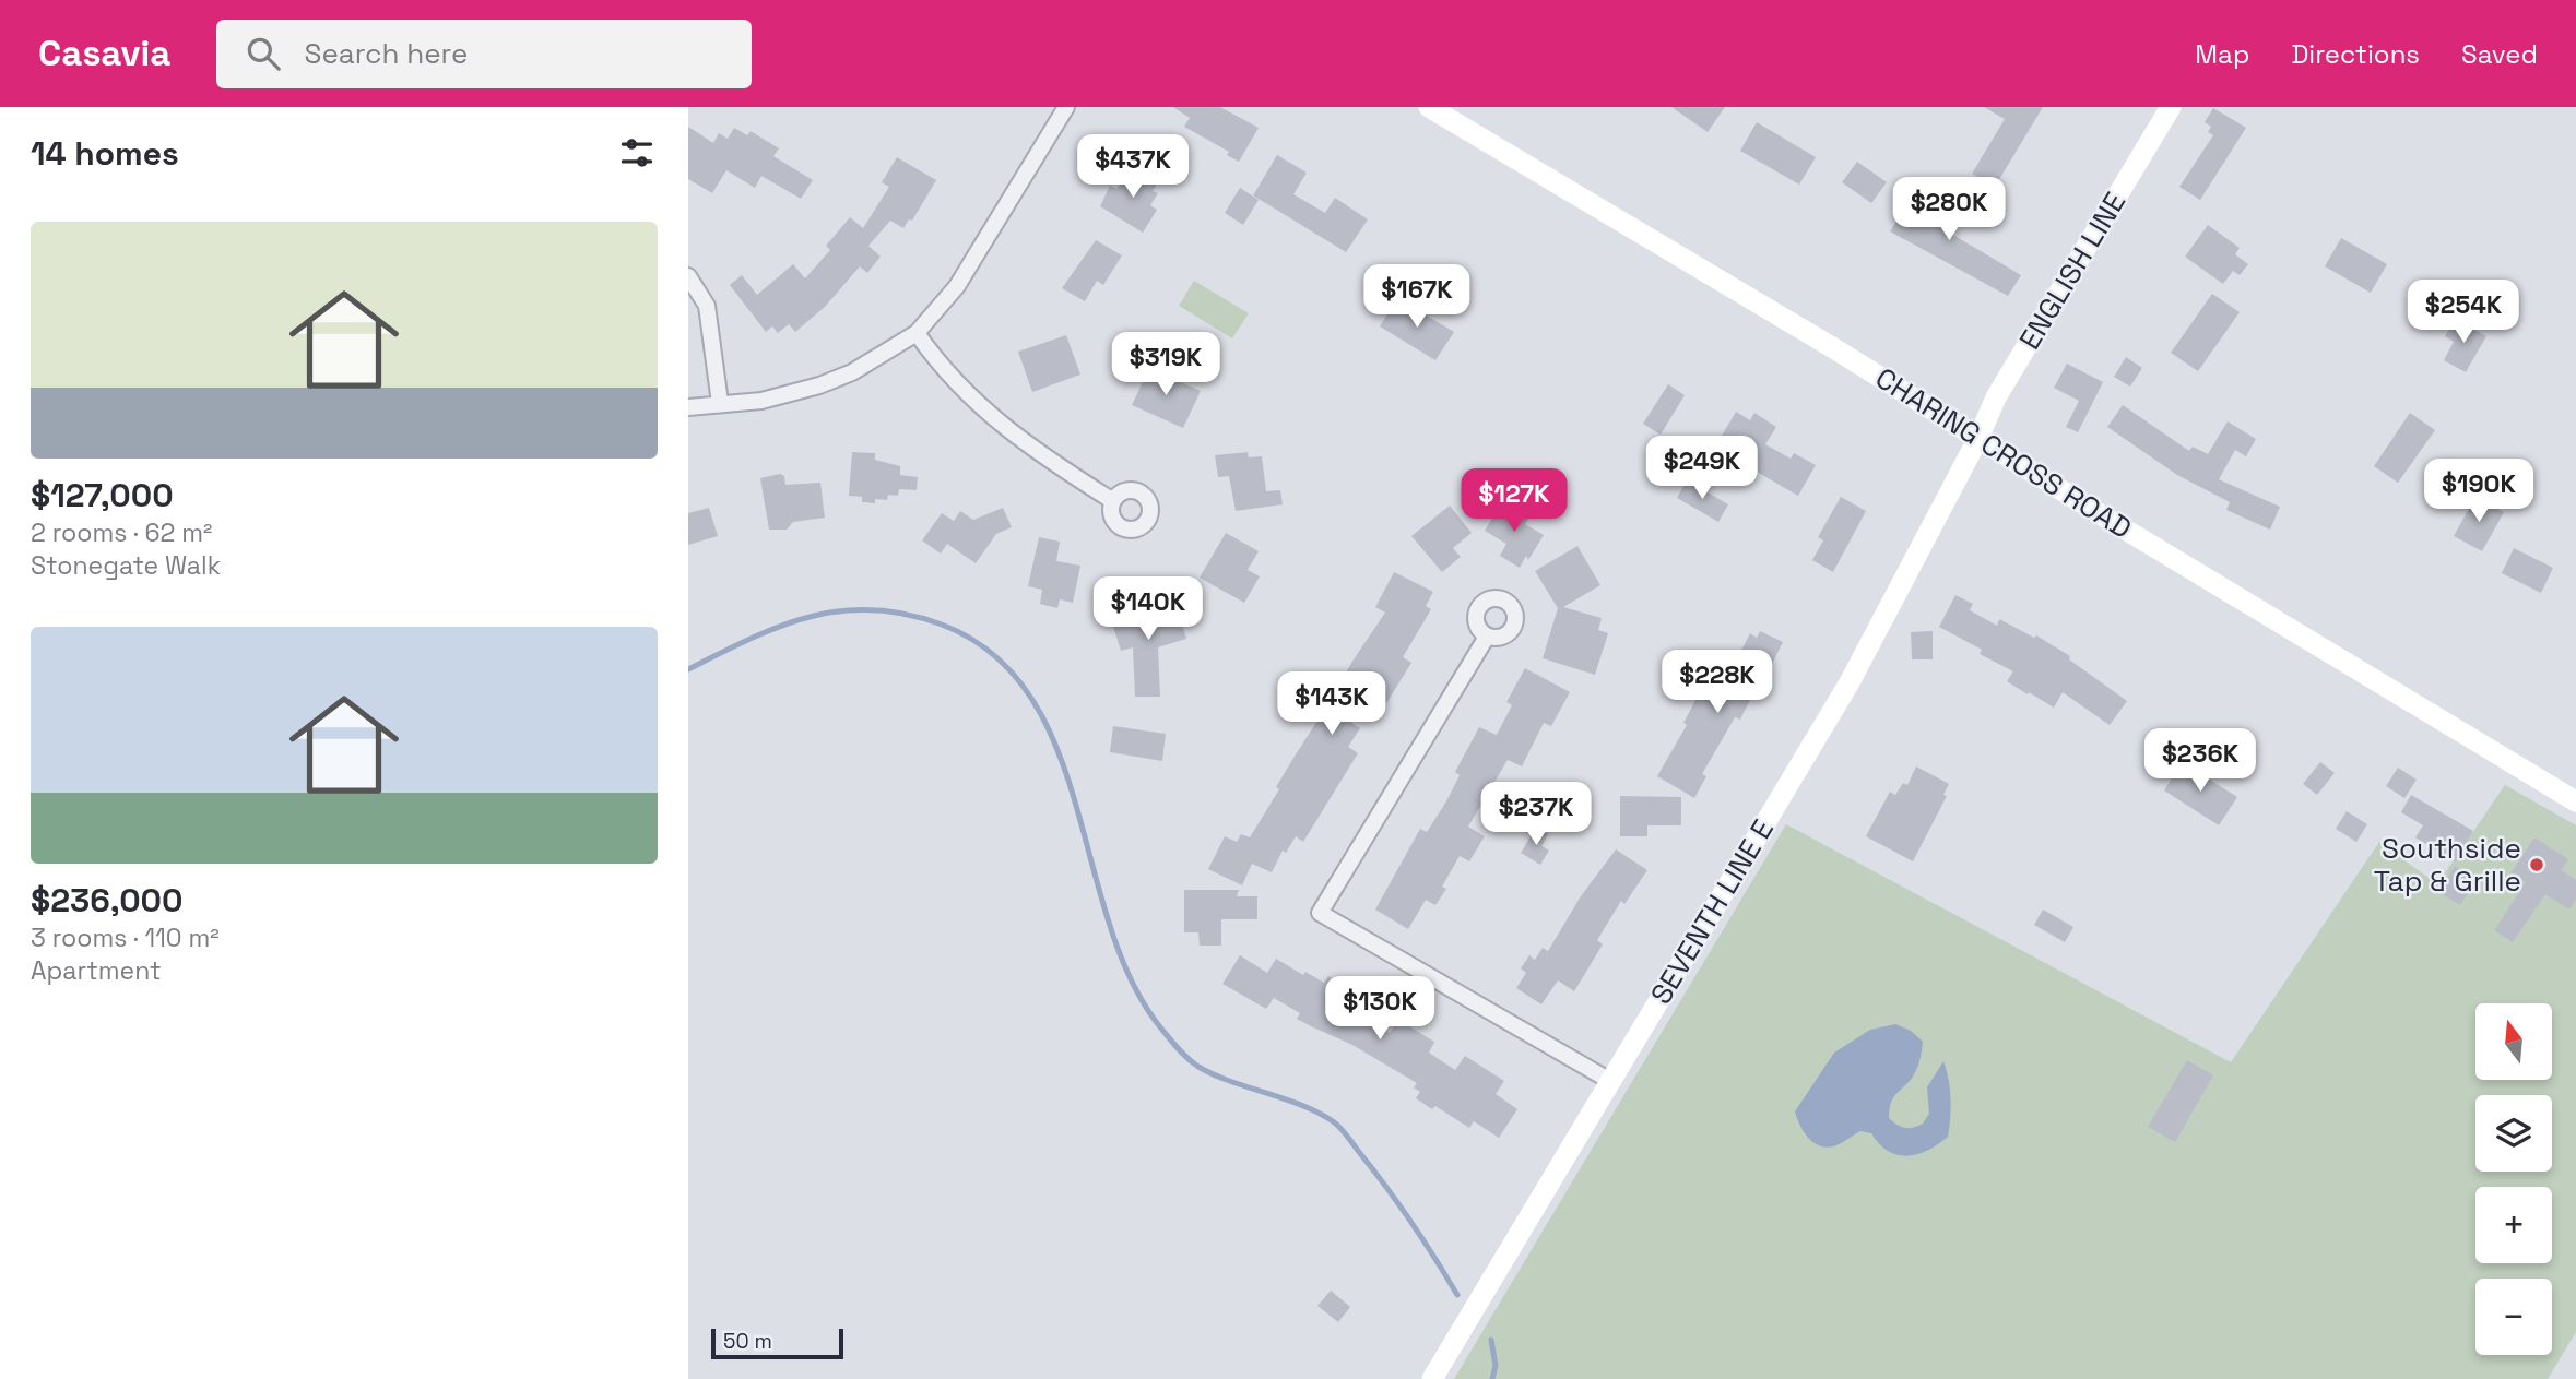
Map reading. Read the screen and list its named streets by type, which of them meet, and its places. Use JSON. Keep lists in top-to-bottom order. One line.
{"streets":{"street":["ENGLISH LINE","CHARING CROSS ROAD","SEVENTH LINE E"]},"crossings":[["ENGLISH LINE","CHARING CROSS ROAD"],["ENGLISH LINE","SEVENTH LINE E"],["CHARING CROSS ROAD","SEVENTH LINE E"]],"places":["Southside Tap & Grille"],"scale_bar":"50 m","north":"top","page":{"header":"Casavia","search":"Search here","nav":["Map","Directions","Saved"],"heading":"14 homes","price":["$437K","$280K","$167K","$254K","$319K","$249K","$190K","$127K","$140K","$228K","$143K","$236K","$237K","$130K"],"list":[{"name":"$127,000","note":"2 rooms · 62 m² · Stonegate Walk"},{"name":"$236,000","note":"3 rooms · 110 m² · Apartment"}],"map_buttons":["+","−"],"scale":"50 m"}}
